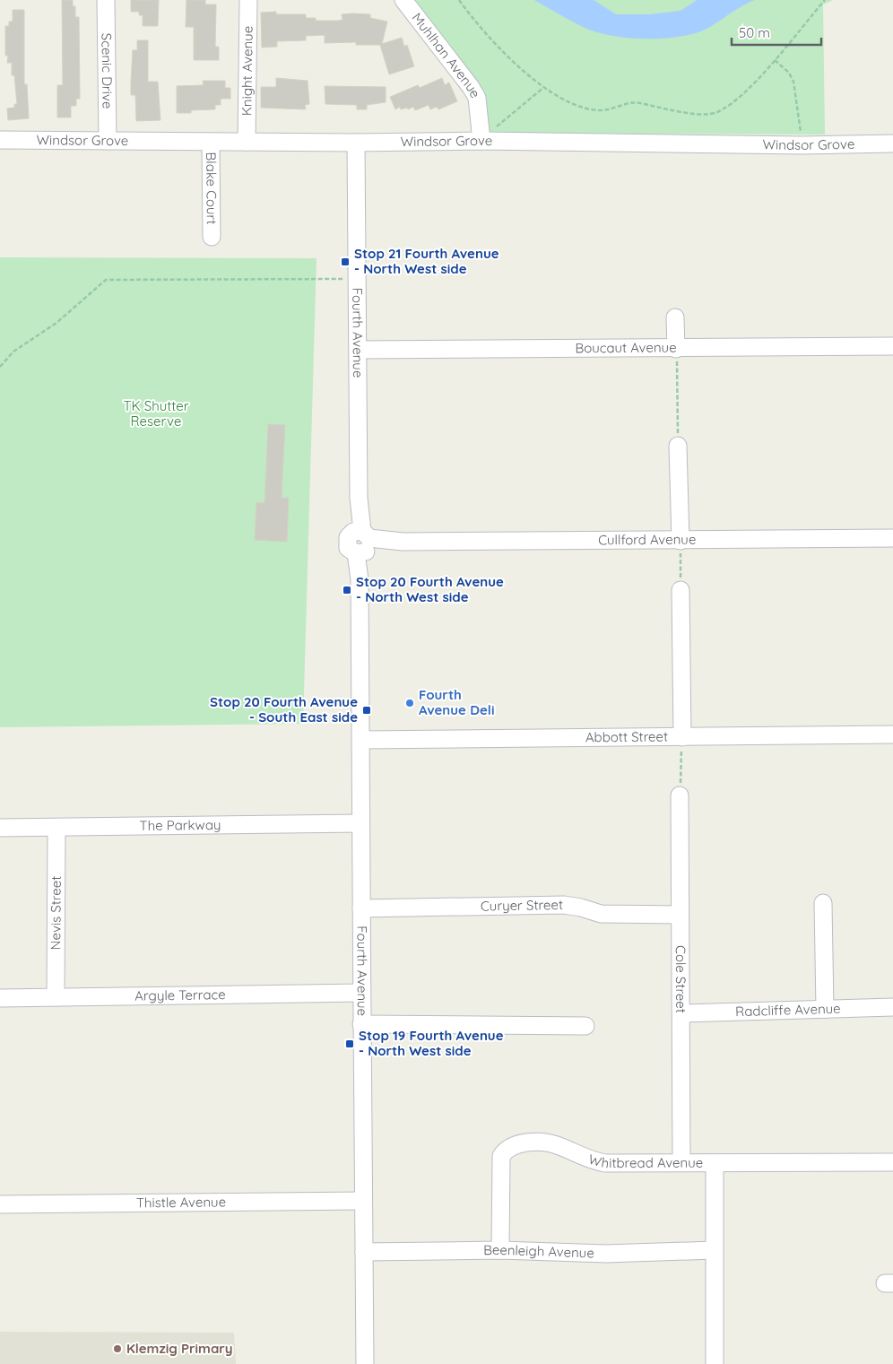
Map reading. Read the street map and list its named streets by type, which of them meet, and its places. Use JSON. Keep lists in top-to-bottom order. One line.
{"streets":{"street":["Muhlhan Avenue","Scenic Drive","Knight Avenue","Windsor Grove","Blake Court","Fourth Avenue","Boucaut Avenue","Cullford Avenue","Abbott Street","The Parkway","Curyer Street","Nevis Street","Cole Street","Argyle Terrace","Radcliffe Avenue","Whitbread Avenue","Thistle Avenue","Beenleigh Avenue"]},"crossings":[["Muhlhan Avenue","Windsor Grove"],["Scenic Drive","Windsor Grove"],["Knight Avenue","Windsor Grove"],["Windsor Grove","Blake Court"],["Windsor Grove","Fourth Avenue"],["Fourth Avenue","Boucaut Avenue"],["Fourth Avenue","Cullford Avenue"],["Fourth Avenue","Abbott Street"],["Fourth Avenue","The Parkway"],["Fourth Avenue","Curyer Street"],["Fourth Avenue","Argyle Terrace"],["Fourth Avenue","Thistle Avenue"],["Fourth Avenue","Beenleigh Avenue"],["The Parkway","Nevis Street"],["Curyer Street","Cole Street"],["Nevis Street","Argyle Terrace"],["Cole Street","Radcliffe Avenue"],["Cole Street","Whitbread Avenue"],["Whitbread Avenue","Beenleigh Avenue"]],"parks":["TK Shutter Reserve"],"places":{"transit":["Stop 21 Fourth Avenue - North West side","Stop 20 Fourth Avenue - North West side","Stop 20 Fourth Avenue - South East side","Stop 19 Fourth Avenue - North West side"],"other":["Fourth Avenue Deli","Klemzig Primary"]},"scale_bar":"50 m"}
